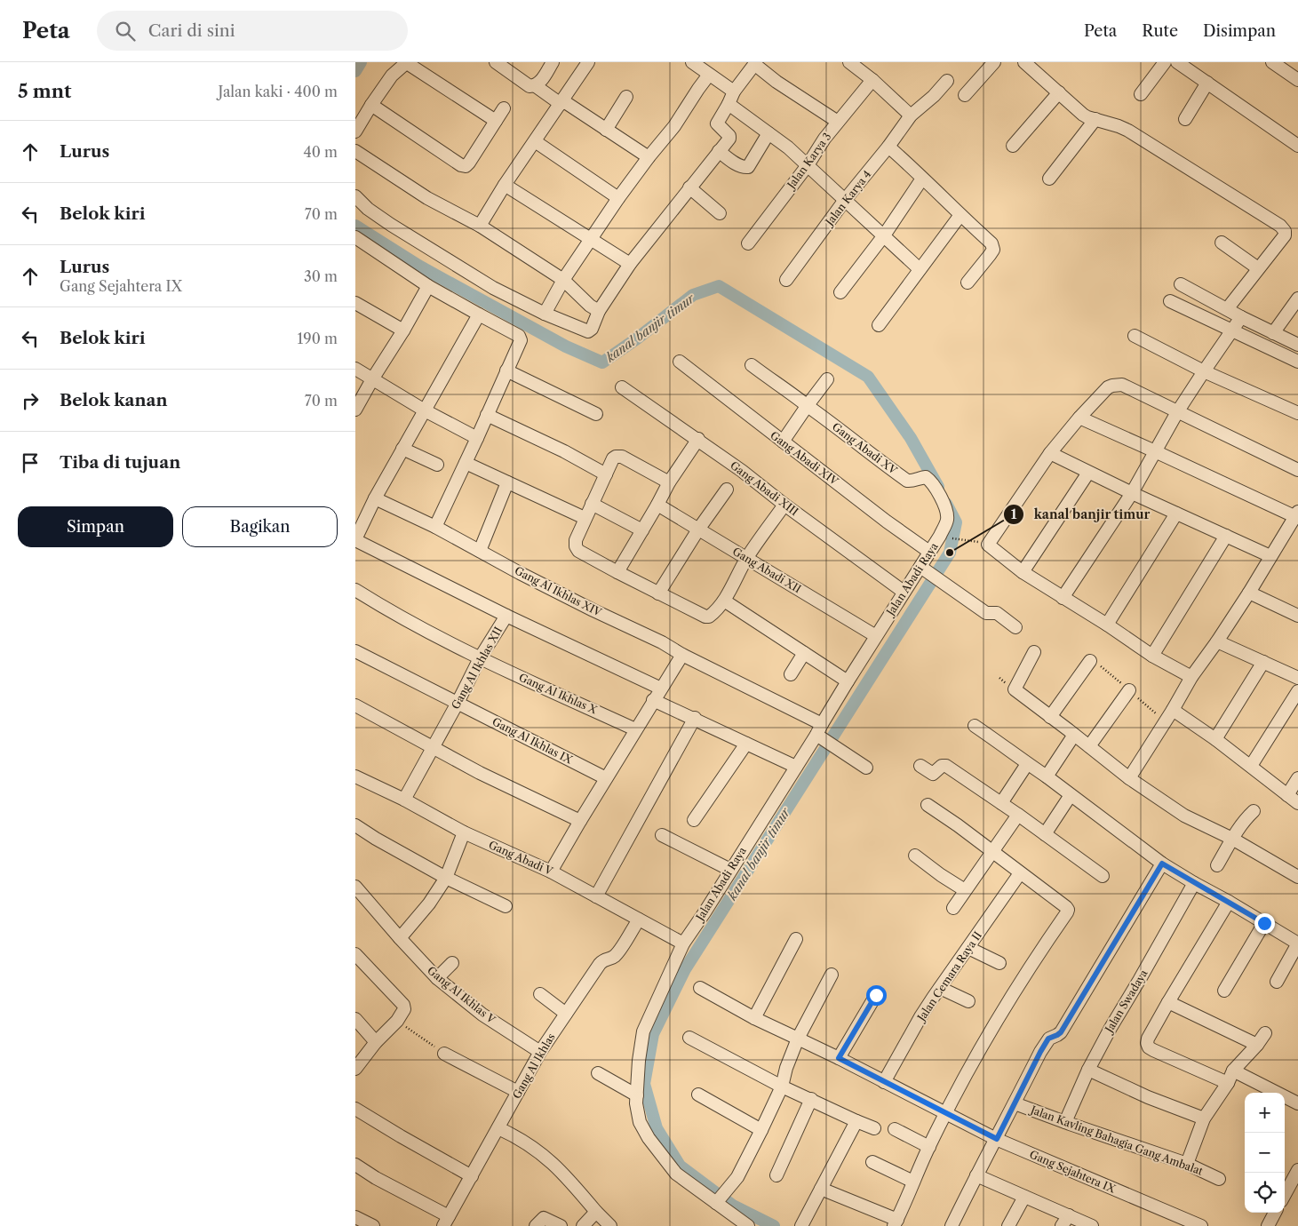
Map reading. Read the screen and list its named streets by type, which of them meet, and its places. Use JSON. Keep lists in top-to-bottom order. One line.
{"streets":{"street":["Jalan Karya 3","Jalan Karya 4","Gang Abadi XV","Gang Abadi XIV","Gang Abadi XIII","Gang Abadi XII","Jalan Abadi Raya","Gang Al Ikhlas XIV","Gang Al Ikhlas XII","Gang Al Ikhlas X","Gang Al Ikhlas IX","Gang Abadi V","Jalan Cemara Raya II","Gang Al Ikhlas V","Jalan Swadaya","Gang Al Ikhlas","Jalan Kavling Bahagia Gang Ambalat","Gang Sejahtera IX"]},"crossings":[["Gang Abadi XV","Jalan Abadi Raya"],["Gang Abadi XIV","Jalan Abadi Raya"],["Gang Abadi XIII","Jalan Abadi Raya"],["Gang Abadi XII","Jalan Abadi Raya"],["Jalan Abadi Raya","Gang Al Ikhlas XIV"],["Jalan Abadi Raya","Gang Abadi V"],["Gang Al Ikhlas XII","Gang Al Ikhlas X"],["Gang Al Ikhlas XII","Gang Al Ikhlas IX"],["Gang Al Ikhlas XII","Gang Abadi V"],["Gang Abadi V","Gang Al Ikhlas"],["Jalan Cemara Raya II","Gang Sejahtera IX"],["Gang Al Ikhlas V","Gang Al Ikhlas"],["Jalan Swadaya","Jalan Kavling Bahagia Gang Ambalat"]],"water":["kanal banjir timur"],"places":["kanal banjir timur"],"page":{"header":"Peta","search":"Cari di sini","nav":["Peta","Rute","Disimpan"],"heading":["5 mnt","Jalan kaki · 400 m"],"list":[["Lurus","40 m"],["Belok kiri","70 m"],["Lurus","Gang Sejahtera IX","30 m"],["Belok kiri","190 m"],["Belok kanan","70 m"],"Tiba di tujuan"],"buttons":["Simpan","Bagikan"],"map_buttons":["+","−"]}}
